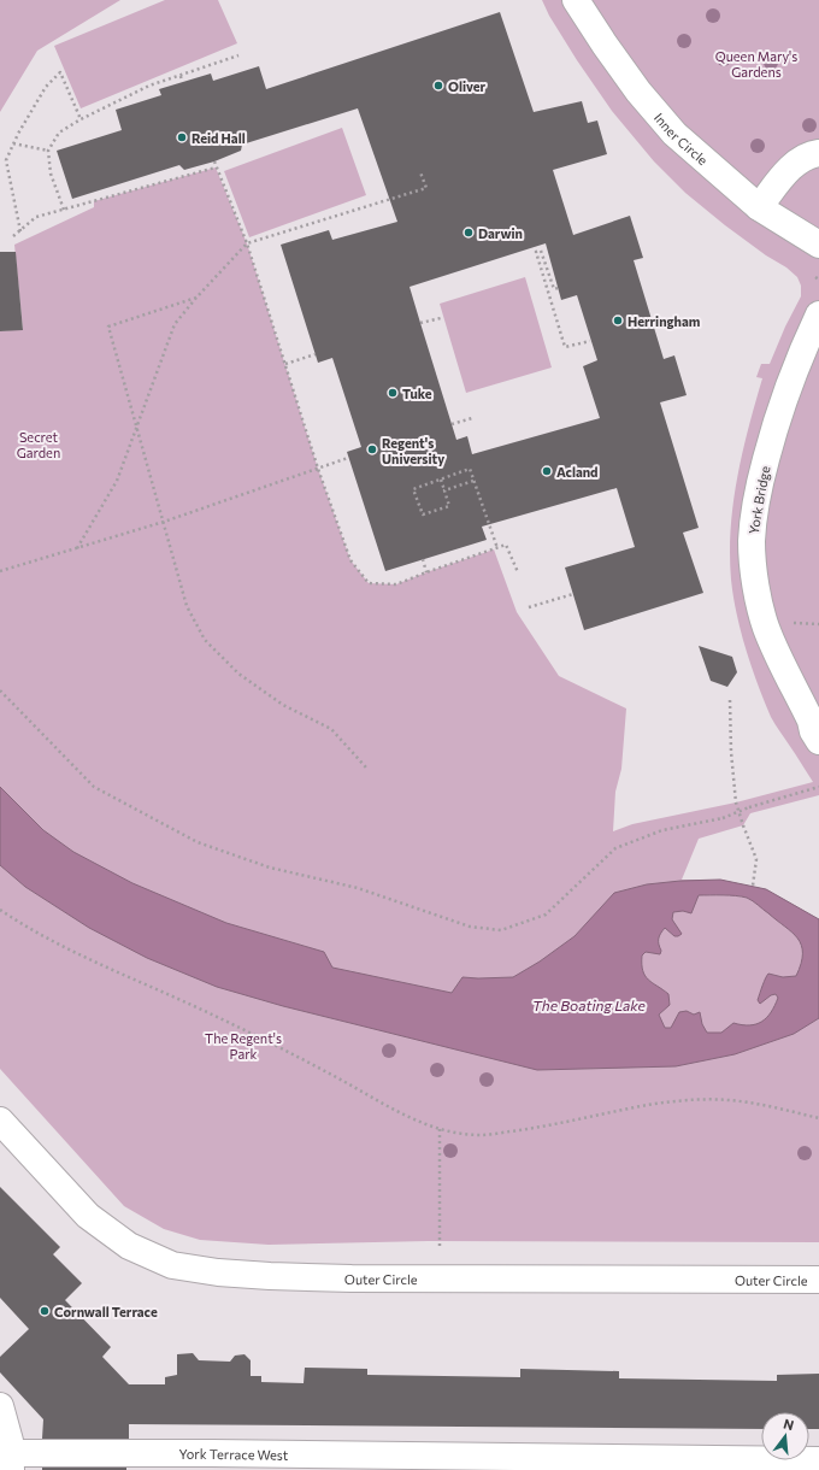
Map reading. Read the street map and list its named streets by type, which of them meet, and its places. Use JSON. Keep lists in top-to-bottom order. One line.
{"streets":{"street":["Inner Circle","York Bridge","Outer Circle","York Terrace West"]},"water":["The Boating Lake"],"parks":["Queen Mary's Gardens","Secret Garden","The Regent's Park"],"places":["Oliver","Reid Hall","Darwin","Herringham","Tuke","Regent's University","Acland","Cornwall Terrace"],"north":"top"}
